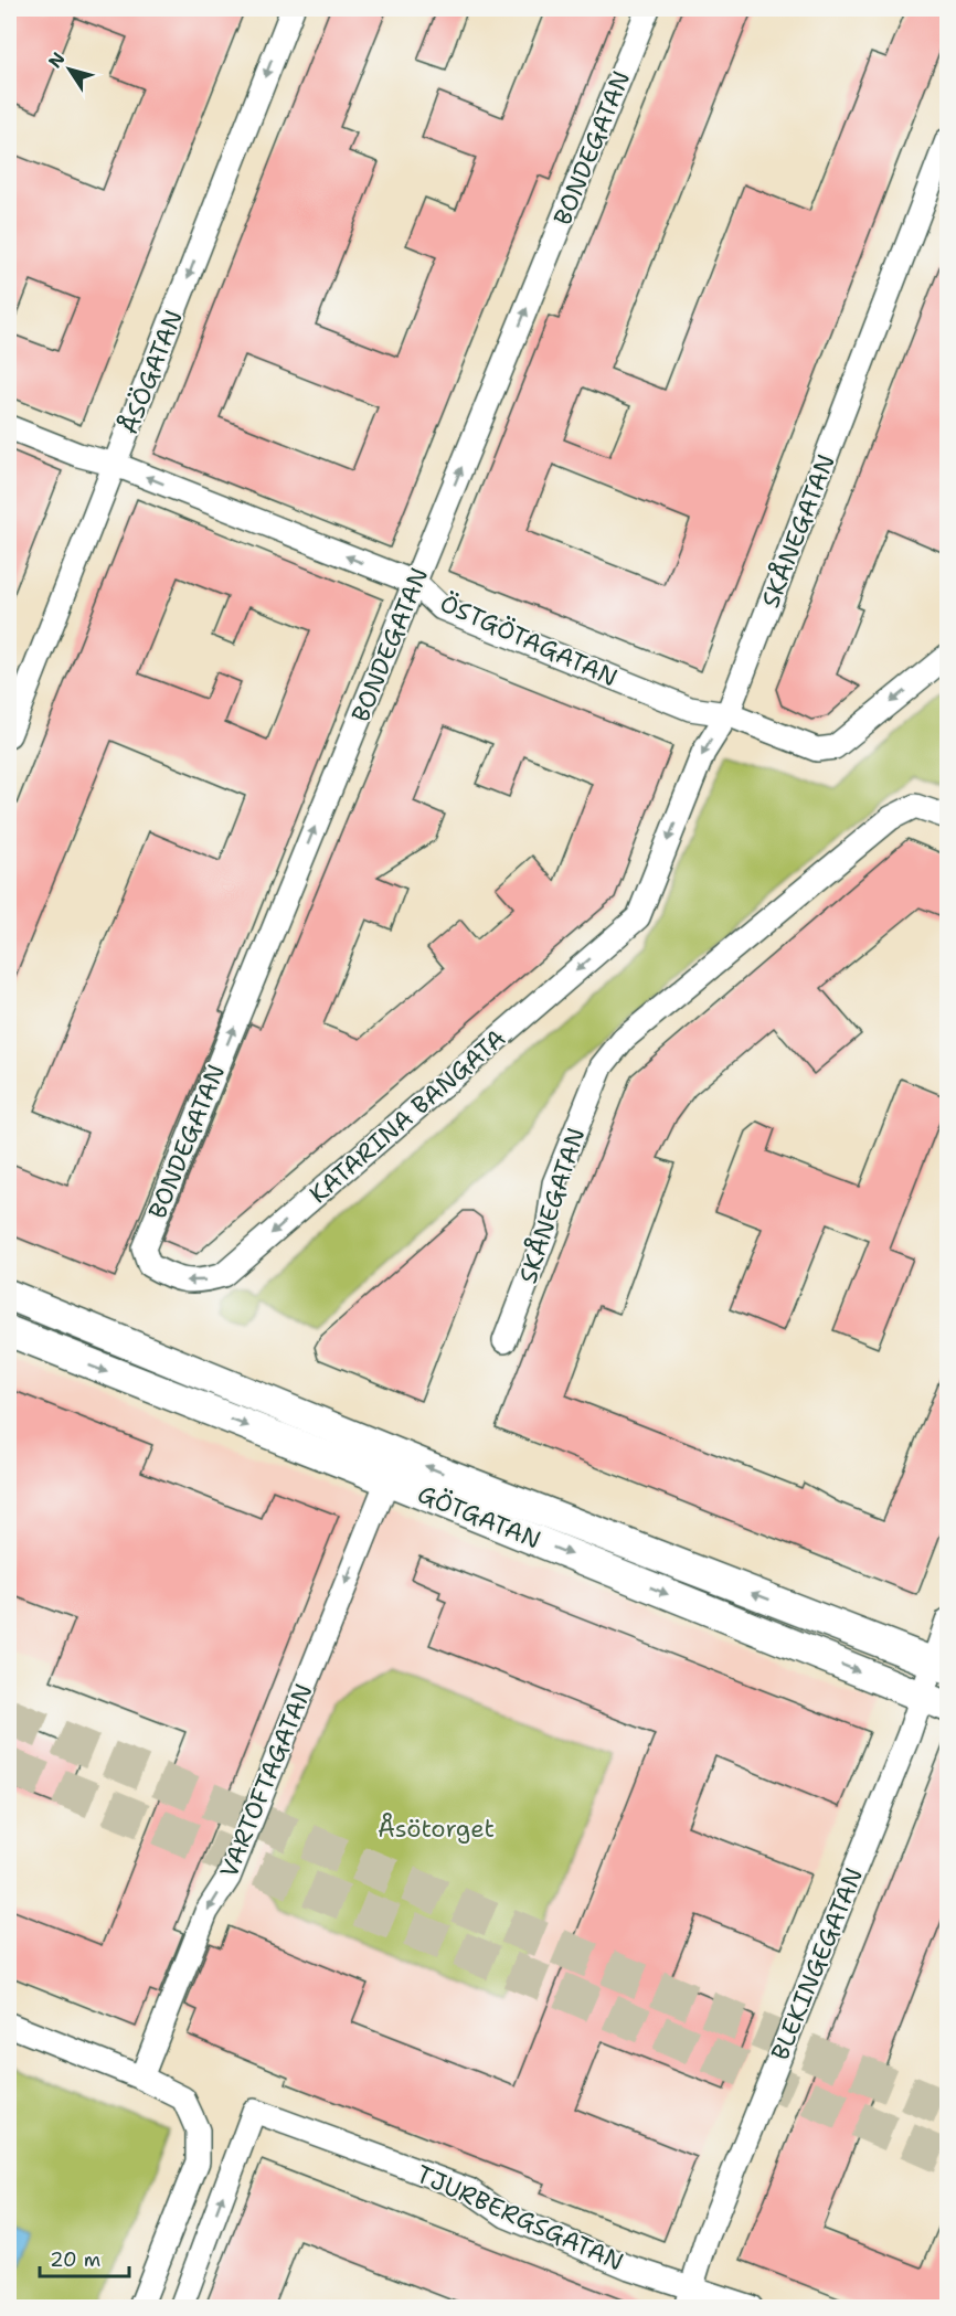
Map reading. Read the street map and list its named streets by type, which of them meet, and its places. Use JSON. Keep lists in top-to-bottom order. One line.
{"streets":{"street":["BONDEGATAN","ÅSÖGATAN","SKÅNEGATAN","ÖSTGÖTAGATAN","KATARINA BANGATA","GÖTGATAN","VARTOFTAGATAN","BLEKINGEGATAN","TJURBERGSGATAN"]},"crossings":[["BONDEGATAN","ÖSTGÖTAGATAN"],["BONDEGATAN","KATARINA BANGATA"],["ÅSÖGATAN","ÖSTGÖTAGATAN"],["SKÅNEGATAN","ÖSTGÖTAGATAN"],["SKÅNEGATAN","KATARINA BANGATA"],["GÖTGATAN","VARTOFTAGATAN"],["GÖTGATAN","BLEKINGEGATAN"],["BLEKINGEGATAN","TJURBERGSGATAN"]],"one_way":["BONDEGATAN","ÅSÖGATAN","ÖSTGÖTAGATAN","KATARINA BANGATA","VARTOFTAGATAN"],"parks":["Åsötorget"],"scale_bar":"20 m","north":"top left"}
